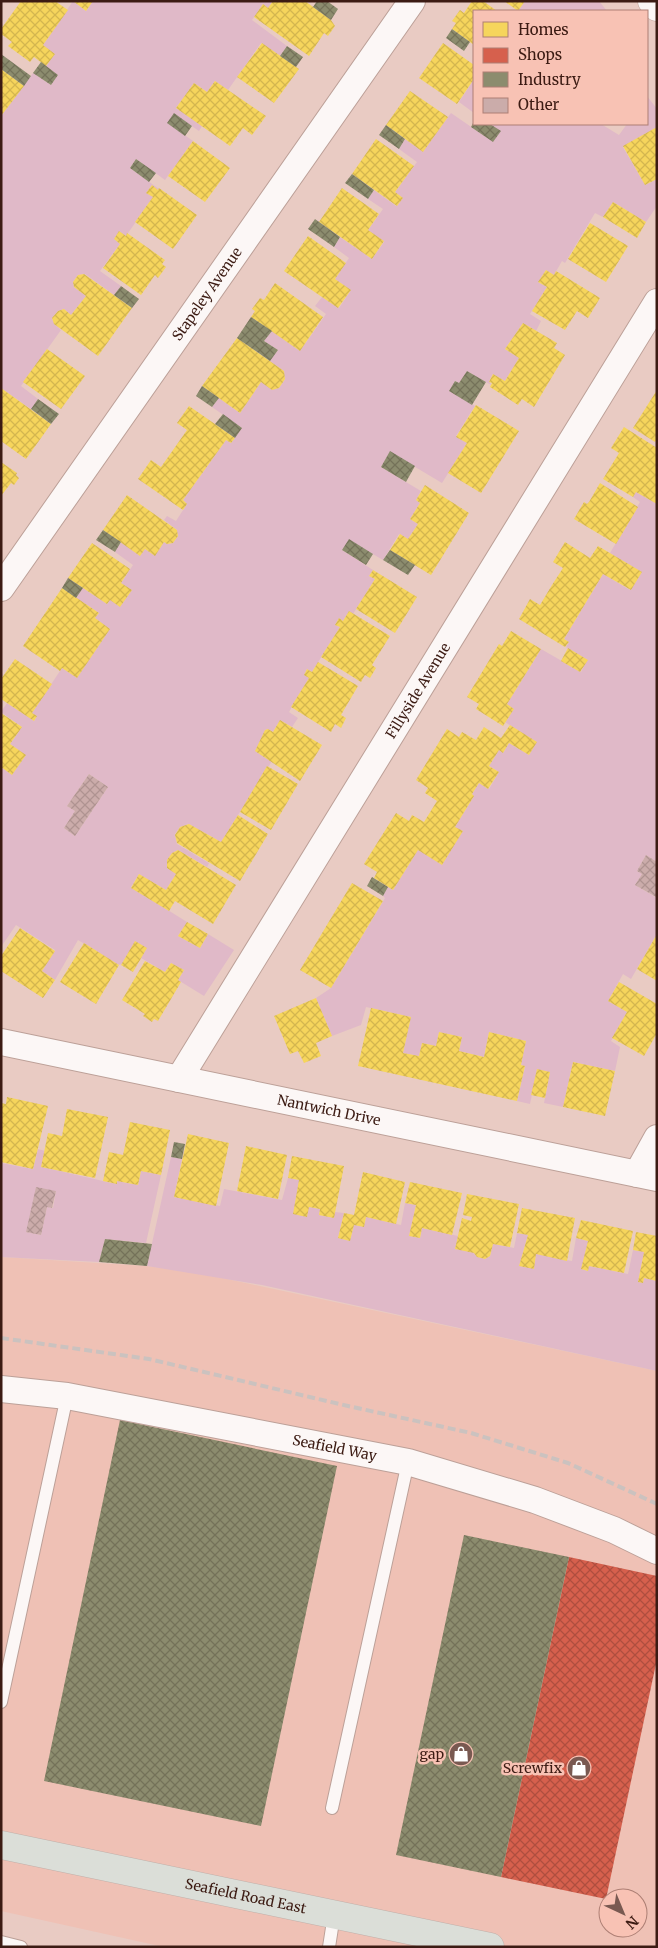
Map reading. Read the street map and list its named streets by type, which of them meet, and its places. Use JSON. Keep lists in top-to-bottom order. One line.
{"streets":{"main road":["Seafield Road East"],"street":["Stapeley Avenue","Fillyside Avenue","Nantwich Drive","Seafield Way"]},"crossings":[["Fillyside Avenue","Nantwich Drive"]],"places":{"shop":["gap","Screwfix"]},"legend":["Homes","Shops","Industry","Other"],"north":"bottom right"}
